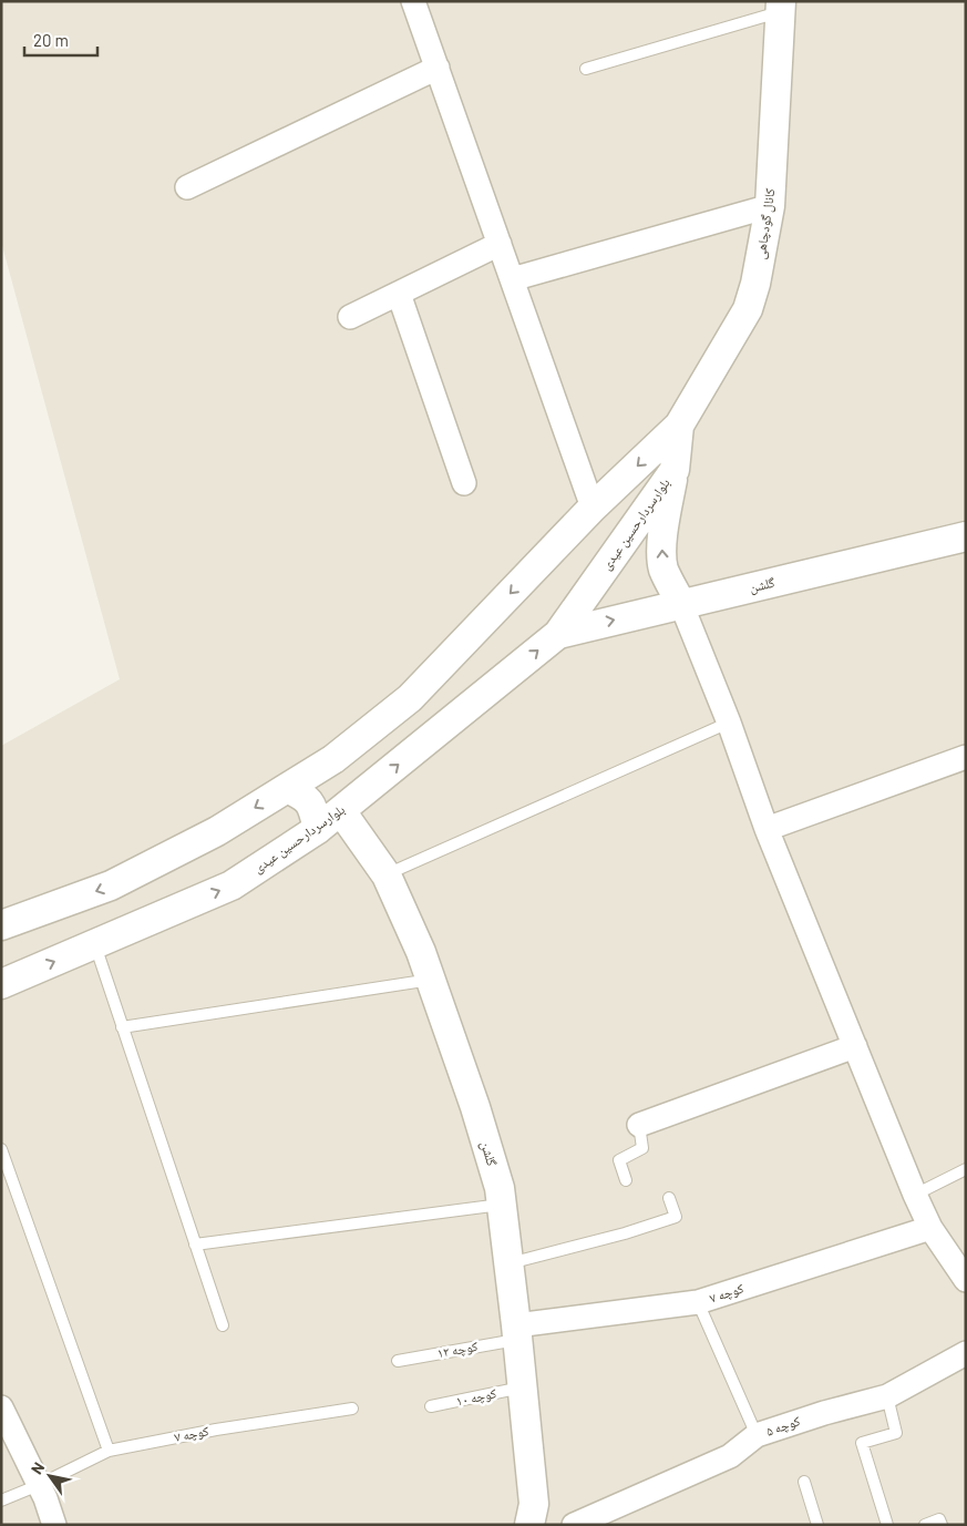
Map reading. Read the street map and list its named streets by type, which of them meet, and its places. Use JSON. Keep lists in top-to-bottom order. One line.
{"streets":{"street":["کانال گودچاهی","بلوارسردارحسین عیدی","گلشن","کوچه ۷","کوچه ۵"],"lane":["کوچه ۱۲","کوچه ۱۰"]},"crossings":[["کانال گودچاهی","بلوارسردارحسین عیدی"],["بلوارسردارحسین عیدی","گلشن"],["گلشن","کوچه ۷"],["گلشن","کوچه ۱۲"],["گلشن","کوچه ۱۰"],["کوچه ۷","کوچه ۱۲"]],"scale_bar":"20 m","north":"top left"}
